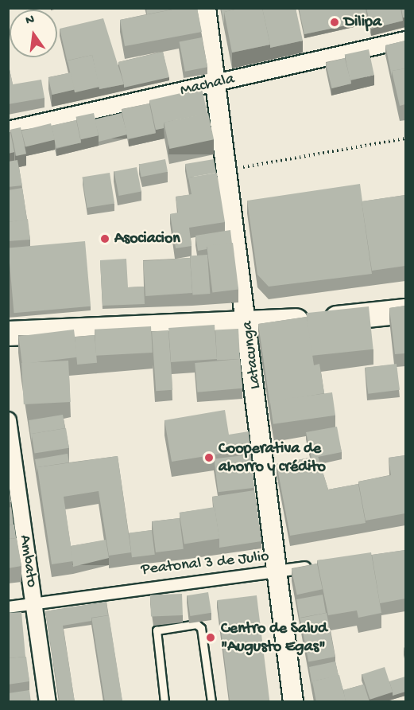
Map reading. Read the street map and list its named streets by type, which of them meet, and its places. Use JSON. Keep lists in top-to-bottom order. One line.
{"streets":{"street":["Machala","Latacunga","Ambato","Peatonal 3 de Julio"]},"crossings":[["Machala","Latacunga"],["Latacunga","Peatonal 3 de Julio"],["Ambato","Peatonal 3 de Julio"]],"places":["Dilipa","Asociacion","Cooperativa de ahorro y crédito","Centro de Salud \"Augusto Egas\""],"north":"top"}
